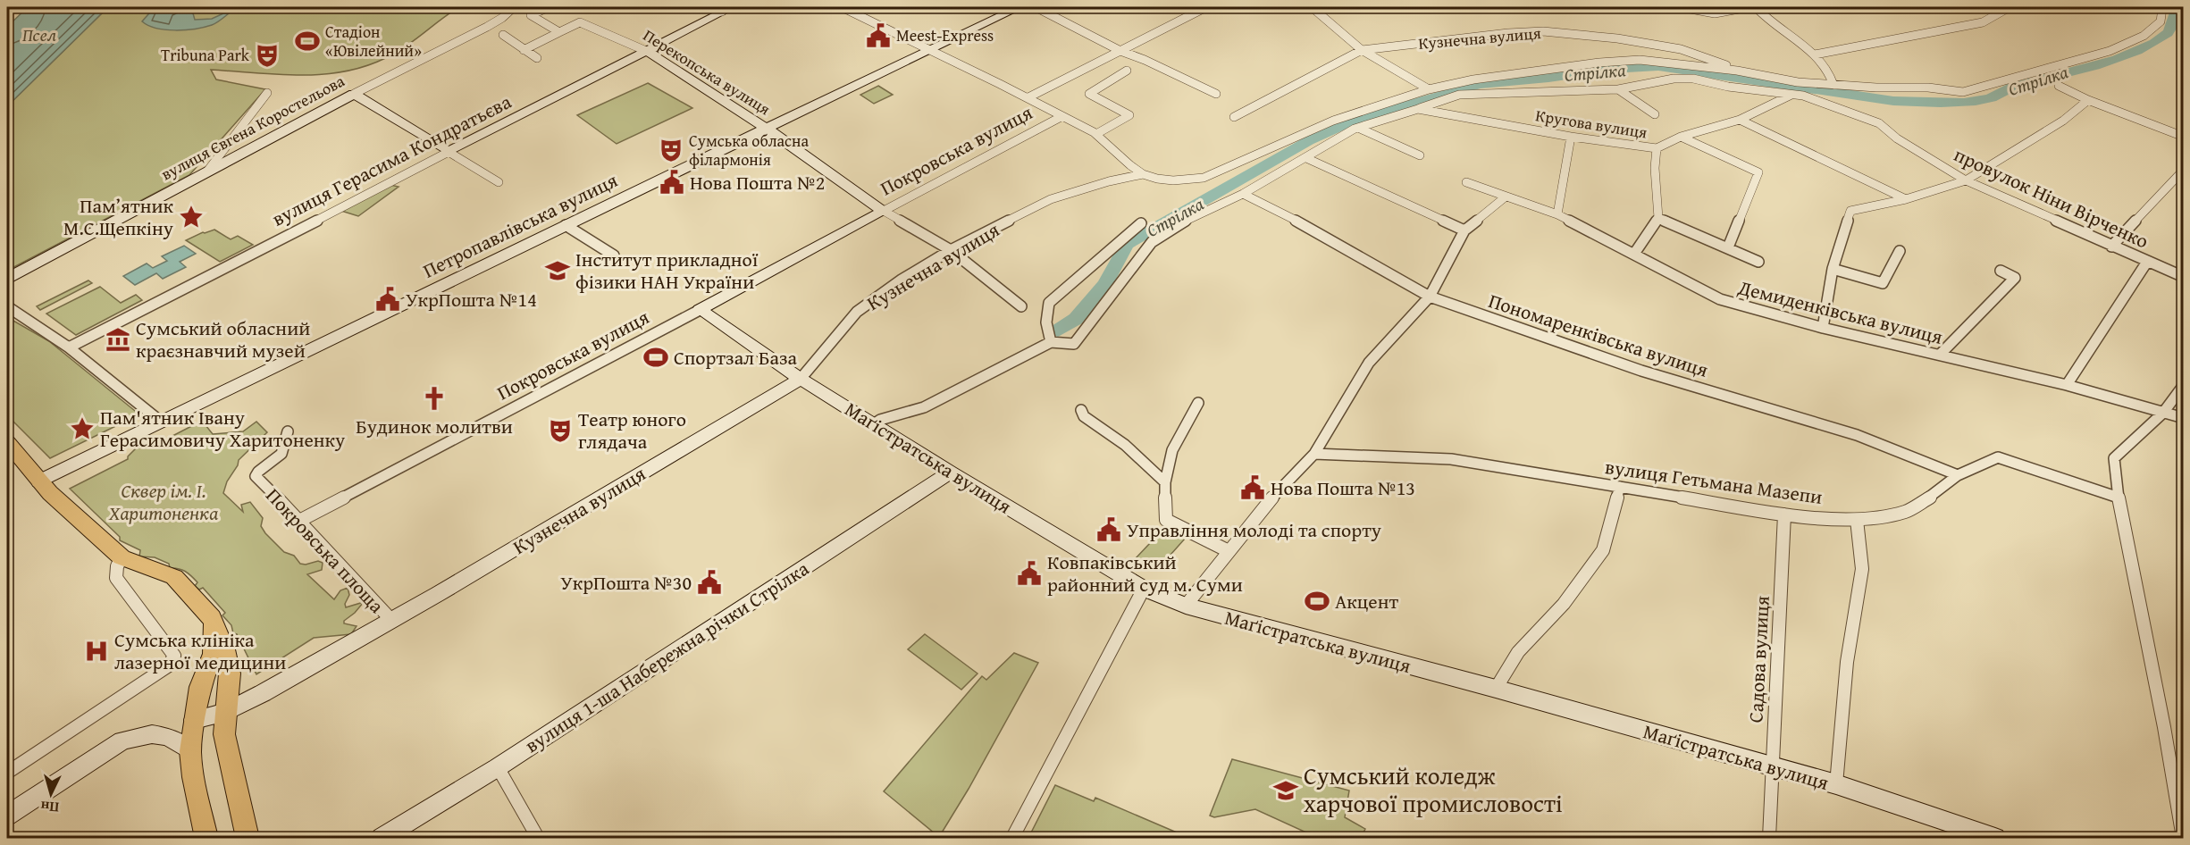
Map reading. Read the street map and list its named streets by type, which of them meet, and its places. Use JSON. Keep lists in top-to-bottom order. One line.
{"streets":{"street":["Кузнечна вулиця","Перекопська вулиця","Кругова вулиця","вулиця Євгена Коростельова","Покровська вулиця","вулиця Герасима Кондратьєва","провулок Ніни Вірченко","Петропавлівська вулиця","Демиденківська вулиця","Пономаренківська вулиця","Маґістратська вулиця","вулиця Гетьмана Мазепи","Покровська площа","вулиця 1-ша Набережна річки Стрілка","Садова вулиця"]},"crossings":[["Кузнечна вулиця","Перекопська вулиця"],["Кузнечна вулиця","Маґістратська вулиця"],["Кузнечна вулиця","Покровська площа"],["Перекопська вулиця","Покровська вулиця"],["Перекопська вулиця","вулиця Герасима Кондратьєва"],["Перекопська вулиця","Петропавлівська вулиця"],["Кругова вулиця","провулок Ніни Вірченко"],["Кругова вулиця","Пономаренківська вулиця"],["Покровська вулиця","Маґістратська вулиця"],["Покровська вулиця","Покровська площа"],["Пономаренківська вулиця","вулиця Гетьмана Мазепи"],["Маґістратська вулиця","вулиця 1-ша Набережна річки Стрілка"],["Маґістратська вулиця","Садова вулиця"],["вулиця Гетьмана Мазепи","Садова вулиця"]],"water":["Псел","Стрілка"],"parks":["Сквер ім. І. Харитоненка"],"places":{"public building":["Meest-Express","Нова Пошта №2","УкрПошта №14","Нова Пошта №13","Управління молоді та спорту","Ковпаківський районний суд м. Суми","УкрПошта №30"],"sports":["Стадіон «Ювілейний»","Спортзал База","Акцент"],"theatre":["Tribuna Park","Сумська обласна філармонія","Театр юного глядача"],"place":["Пам’ятник М.С.Щепкіну","Пам'ятник Івану Герасимовичу Харитоненку"],"school or university":["Інститут прикладної фізики НАН України","Сумський коледж харчової промисловості"],"museum":["Сумський обласний краєзнавчий музей"],"church":["Будинок молитви"],"hospital":["Сумська клініка лазерної медицини"]},"north":"bottom"}
